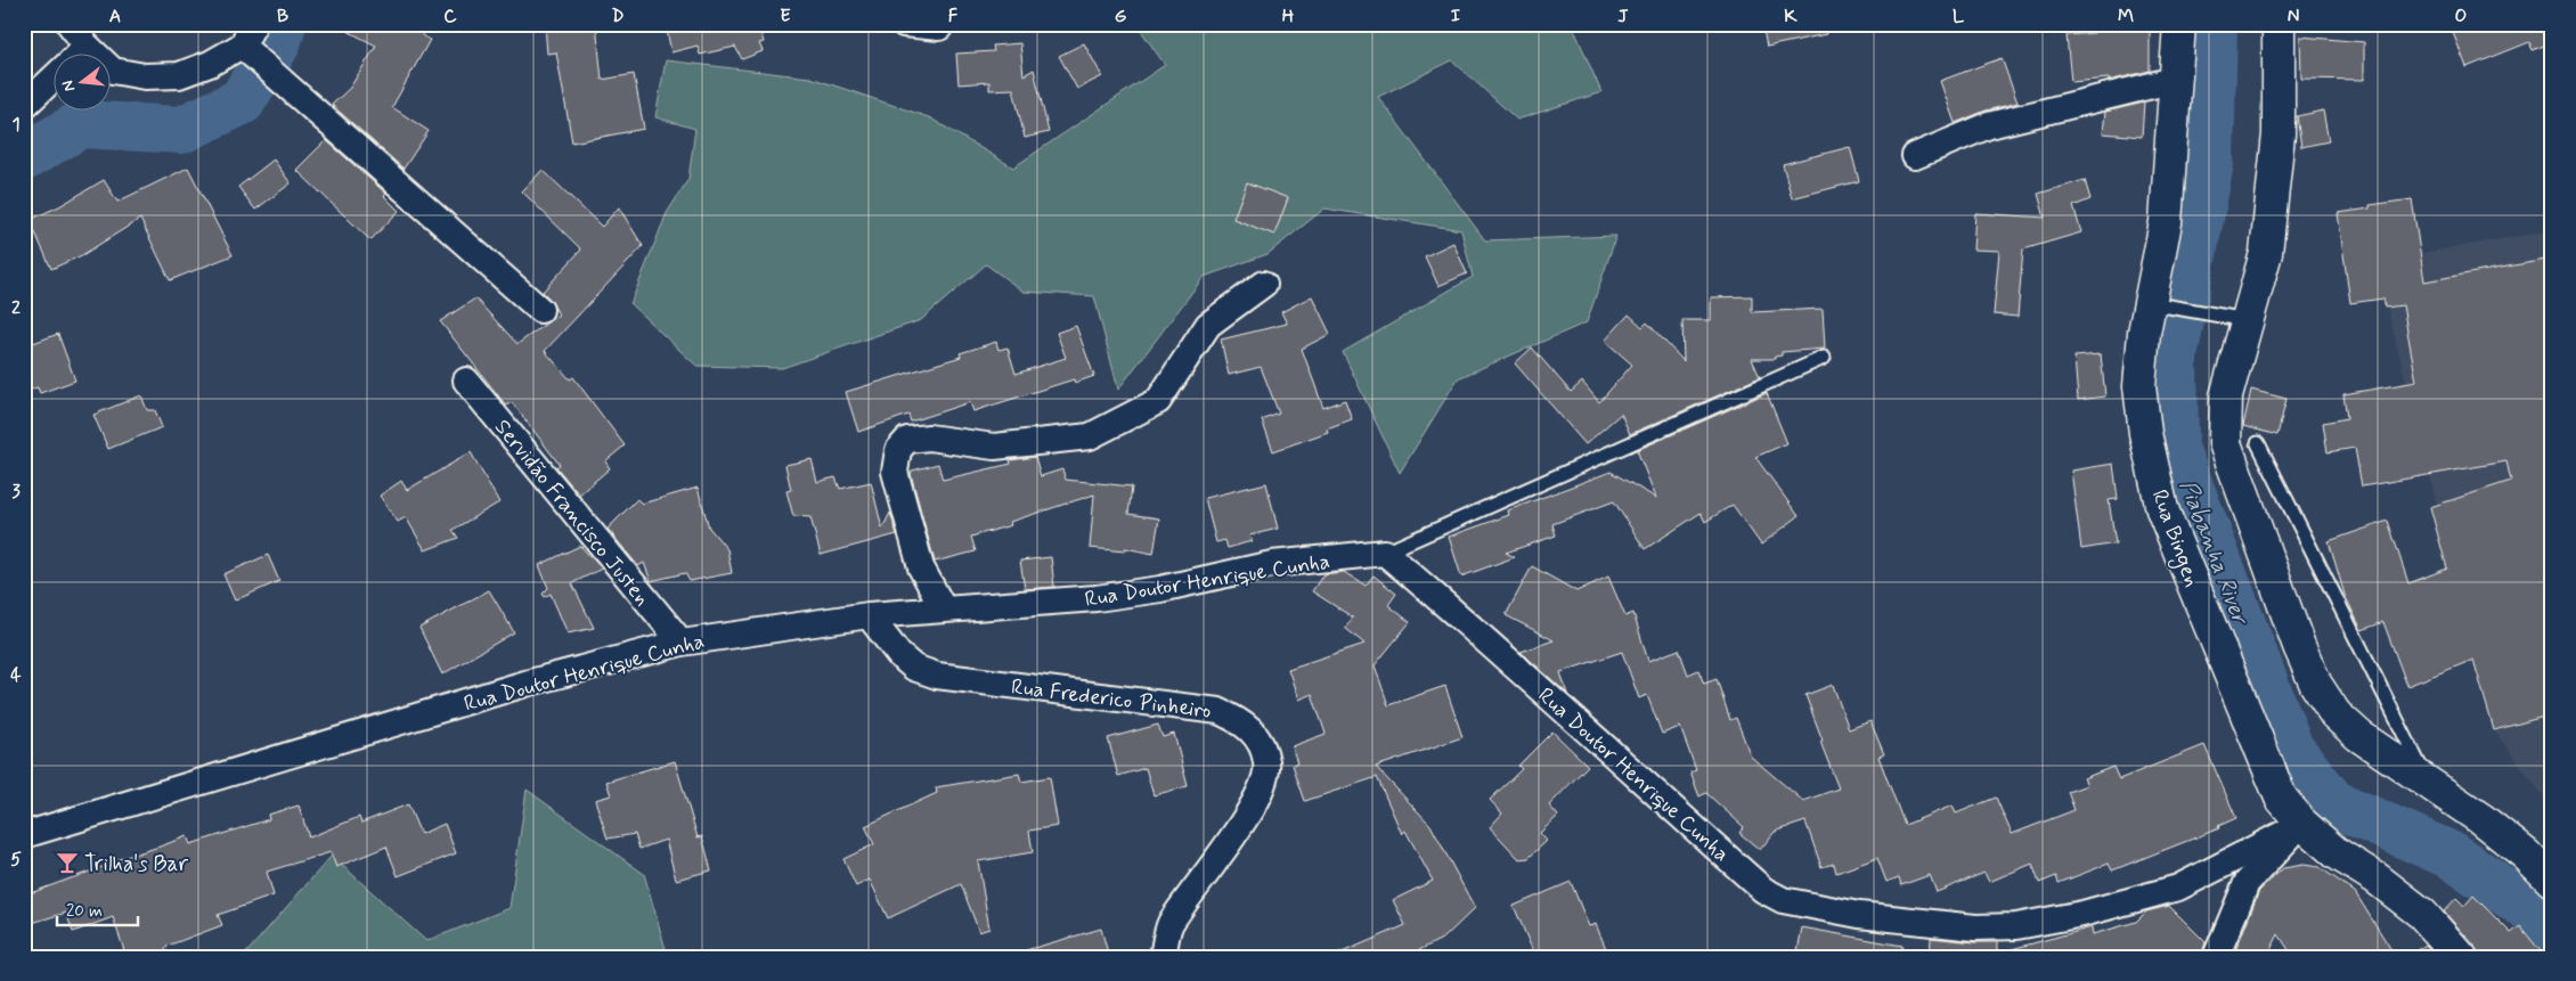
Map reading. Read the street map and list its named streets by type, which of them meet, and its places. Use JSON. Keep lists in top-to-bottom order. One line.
{"streets":{"main road":["Rua Bingen"],"street":["Servidão Francisco Justen","Rua Doutor Henrique Cunha","Rua Frederico Pinheiro"]},"crossings":[["Servidão Francisco Justen","Rua Doutor Henrique Cunha"],["Rua Bingen","Rua Doutor Henrique Cunha"],["Rua Doutor Henrique Cunha","Rua Frederico Pinheiro"]],"water":["Piabanha River"],"places":{"bar":["Trilha's Bar"]},"scale_bar":"20 m","north":"left","grid":{"columns":["A","B","C","D","E","F","G","H","I","J","K","L","M","N","O"],"rows":["1","2","3","4","5"]}}
